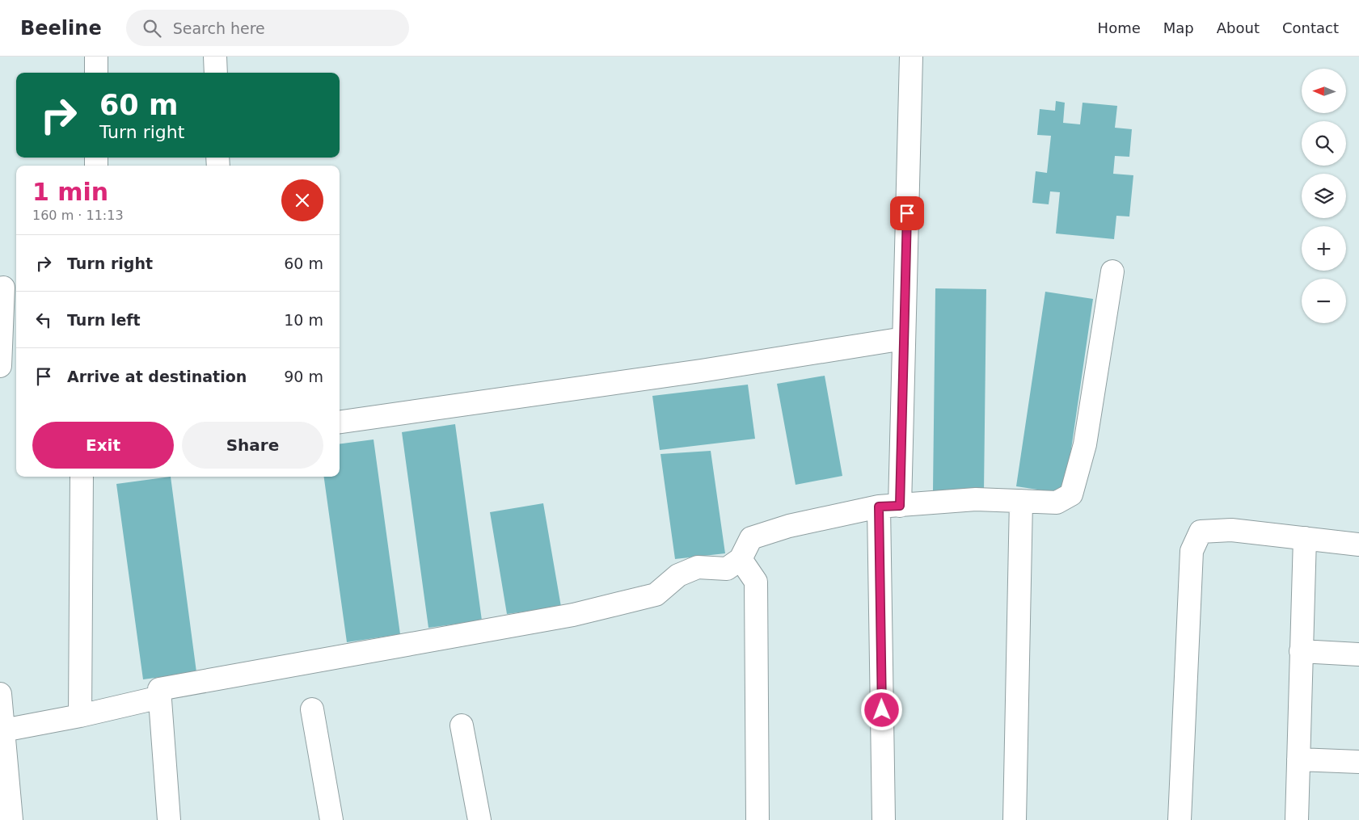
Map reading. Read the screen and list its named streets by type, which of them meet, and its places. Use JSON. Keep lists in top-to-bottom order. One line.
{"north":"left","page":{"header":"Beeline","search":"Search here","nav":["Home","Map","About","Contact"],"map_buttons":["+","−"],"turn":["60 m","Turn right"],"heading":["1 min","160 m · 11:13"],"list":[{"name":"Turn right","value":"60 m"},{"name":"Turn left","value":"10 m"},{"name":"Arrive at destination","value":"90 m"}],"buttons":["Exit","Share"]}}
